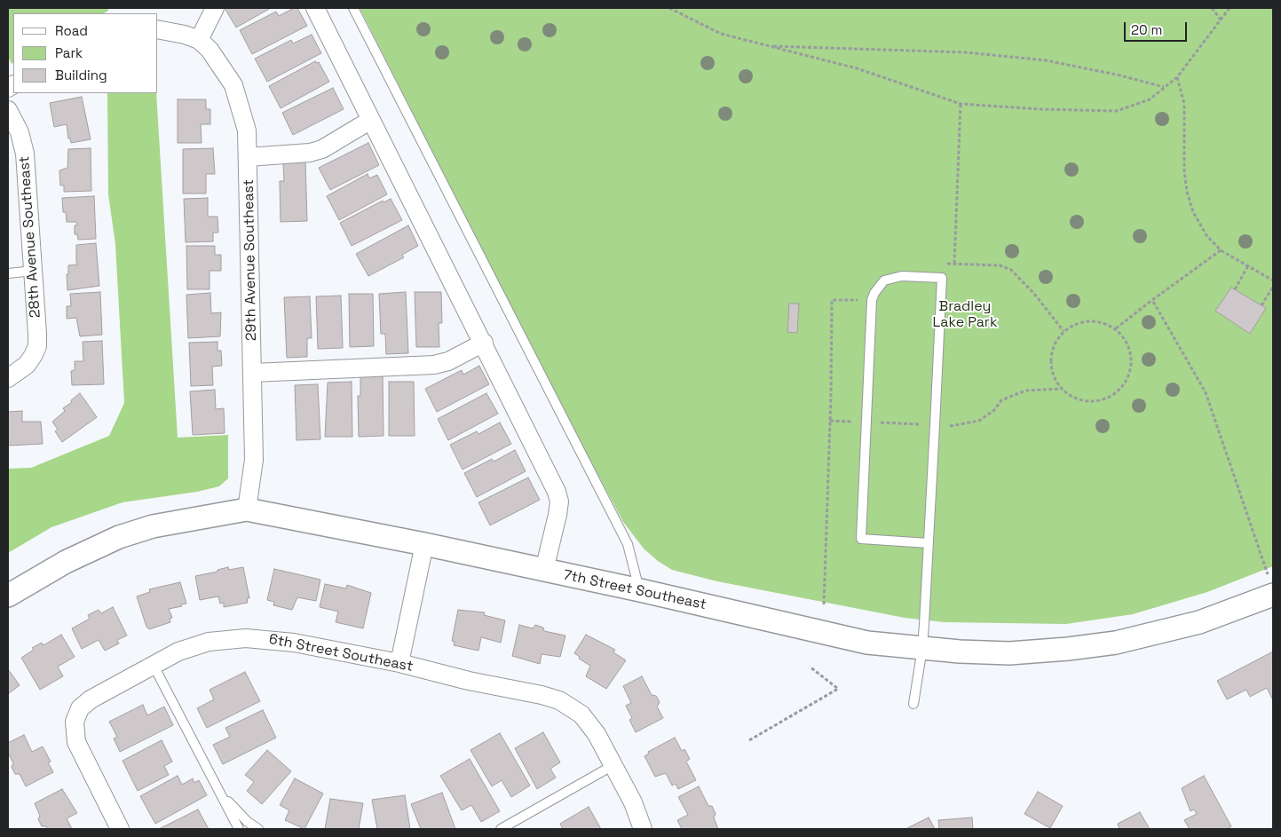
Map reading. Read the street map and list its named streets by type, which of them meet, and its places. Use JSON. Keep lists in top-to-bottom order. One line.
{"streets":{"street":["28th Avenue Southeast","29th Avenue Southeast","7th Street Southeast","6th Street Southeast"]},"crossings":[["29th Avenue Southeast","7th Street Southeast"]],"parks":["Bradley Lake Park"],"legend":["Road","Park","Building"],"scale_bar":"20 m"}
